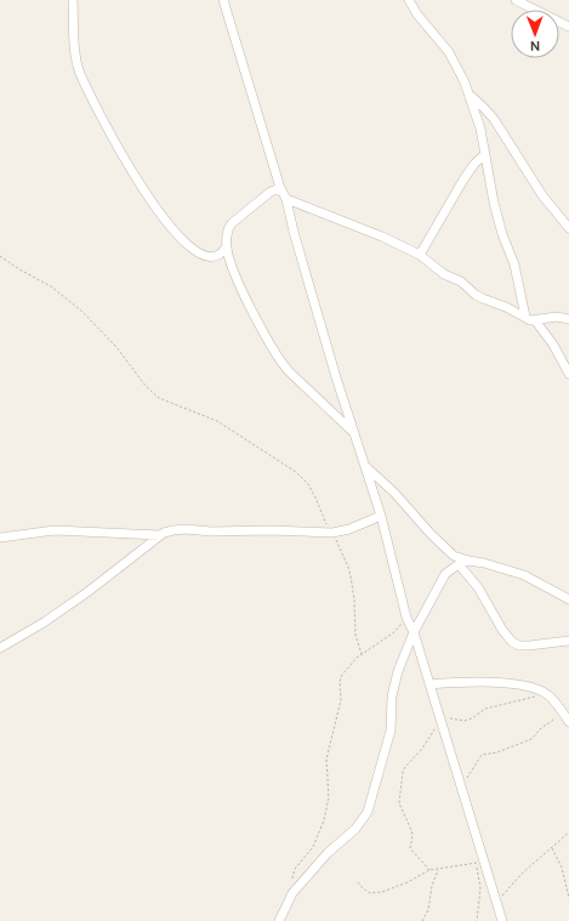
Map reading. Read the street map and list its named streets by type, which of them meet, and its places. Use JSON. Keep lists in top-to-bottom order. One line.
{"north":"bottom"}
